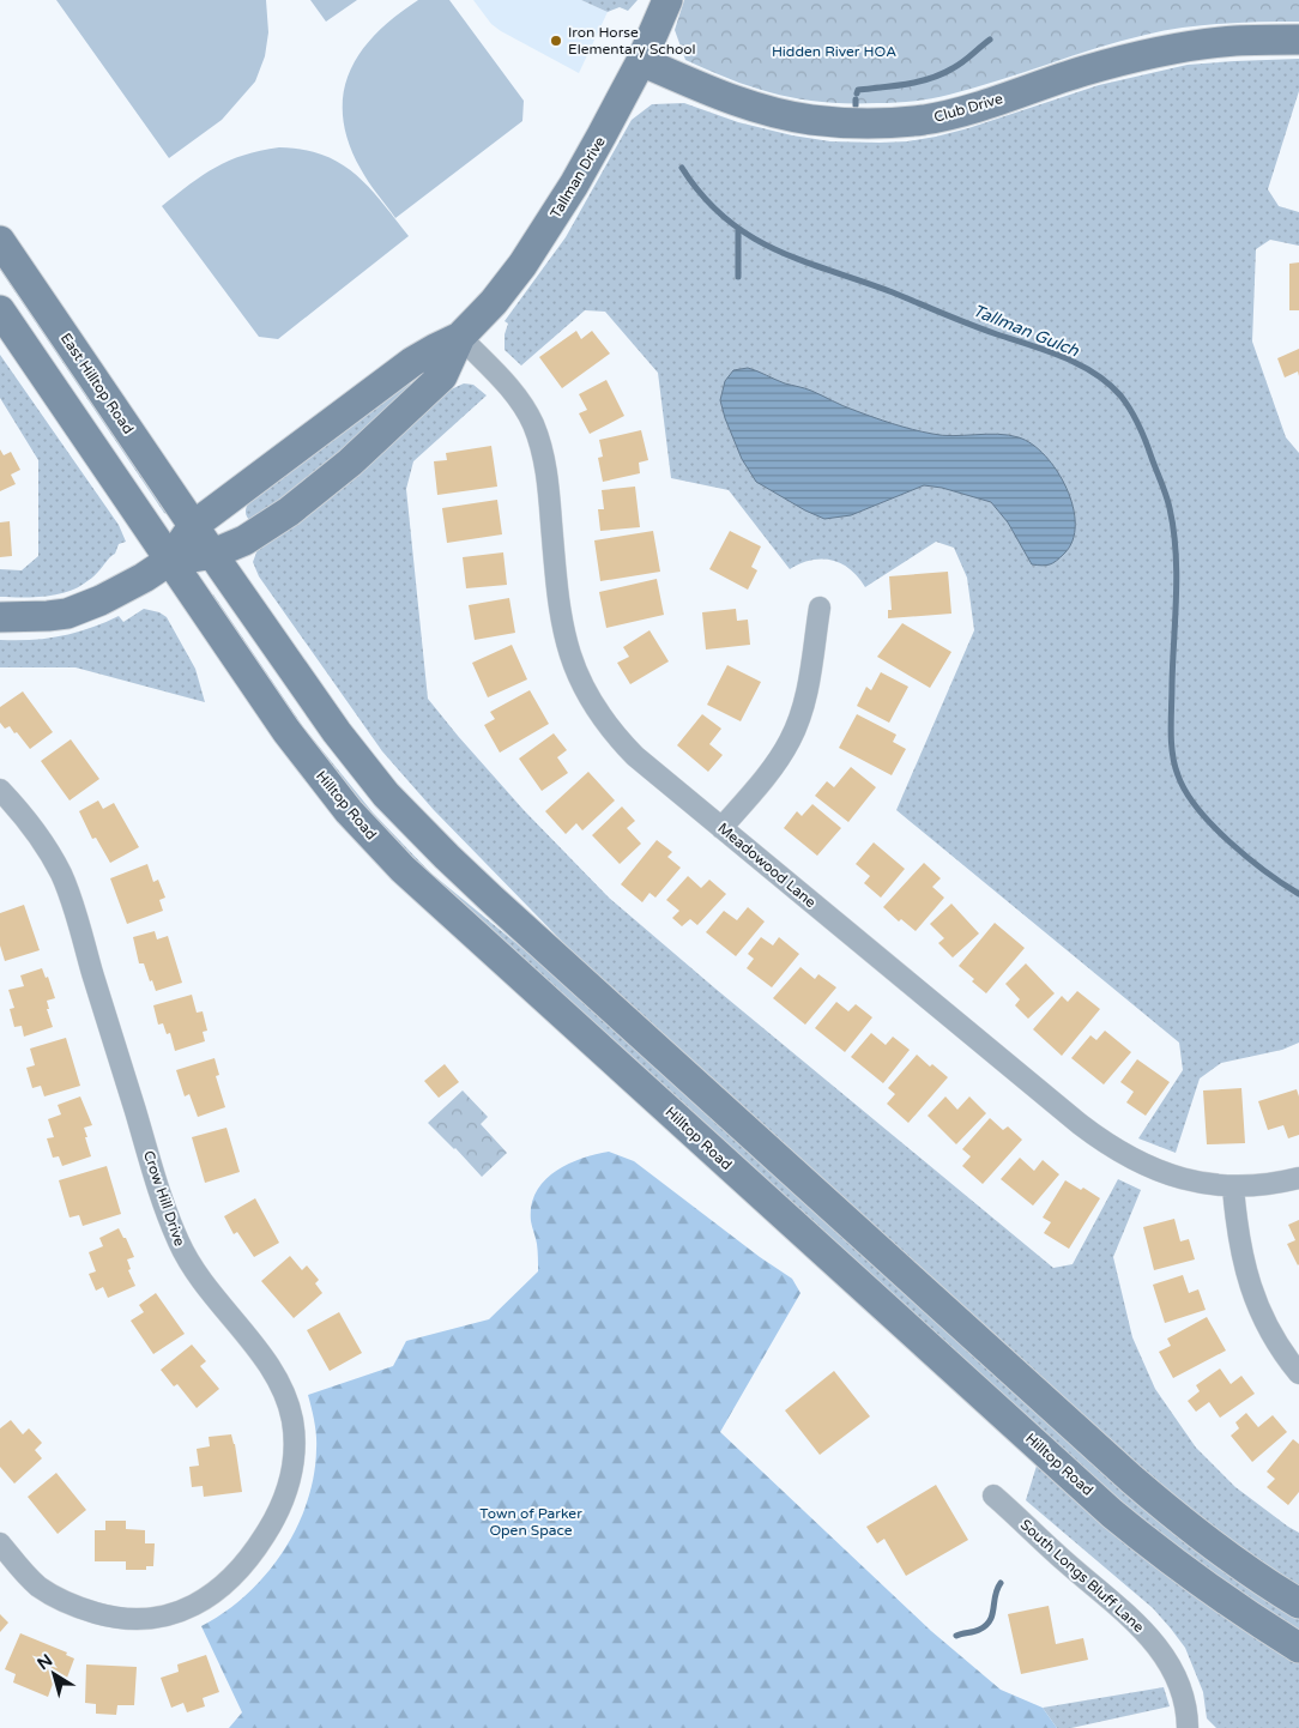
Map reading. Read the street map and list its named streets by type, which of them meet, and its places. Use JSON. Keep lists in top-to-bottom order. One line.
{"streets":{"main road":["Club Drive","Tallman Drive","East Hilltop Road","Hilltop Road"],"street":["Meadowood Lane","Crow Hill Drive","South Longs Bluff Lane"]},"crossings":[["Club Drive","Tallman Drive"],["Tallman Drive","East Hilltop Road"],["Tallman Drive","Hilltop Road"],["Tallman Drive","Meadowood Lane"]],"water":["Tallman Gulch"],"parks":["Hidden River HOA","Town of Parker Open Space"],"places":["Iron Horse Elementary School"],"north":"top left"}
